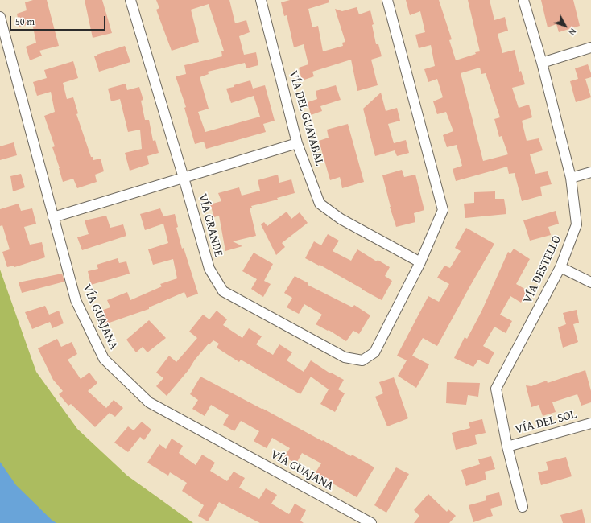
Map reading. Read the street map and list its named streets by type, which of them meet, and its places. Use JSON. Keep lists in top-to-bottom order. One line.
{"streets":{"street":["VÍA DEL GUAYABAL","VÍA GRANDE","VÍA DESTELLO","VÍA GUAJANA","VÍA DEL SOL"]},"crossings":[["VÍA DEL GUAYABAL","VÍA GRANDE"],["VÍA DESTELLO","VÍA DEL SOL"]],"scale_bar":"50 m","north":"bottom right"}
